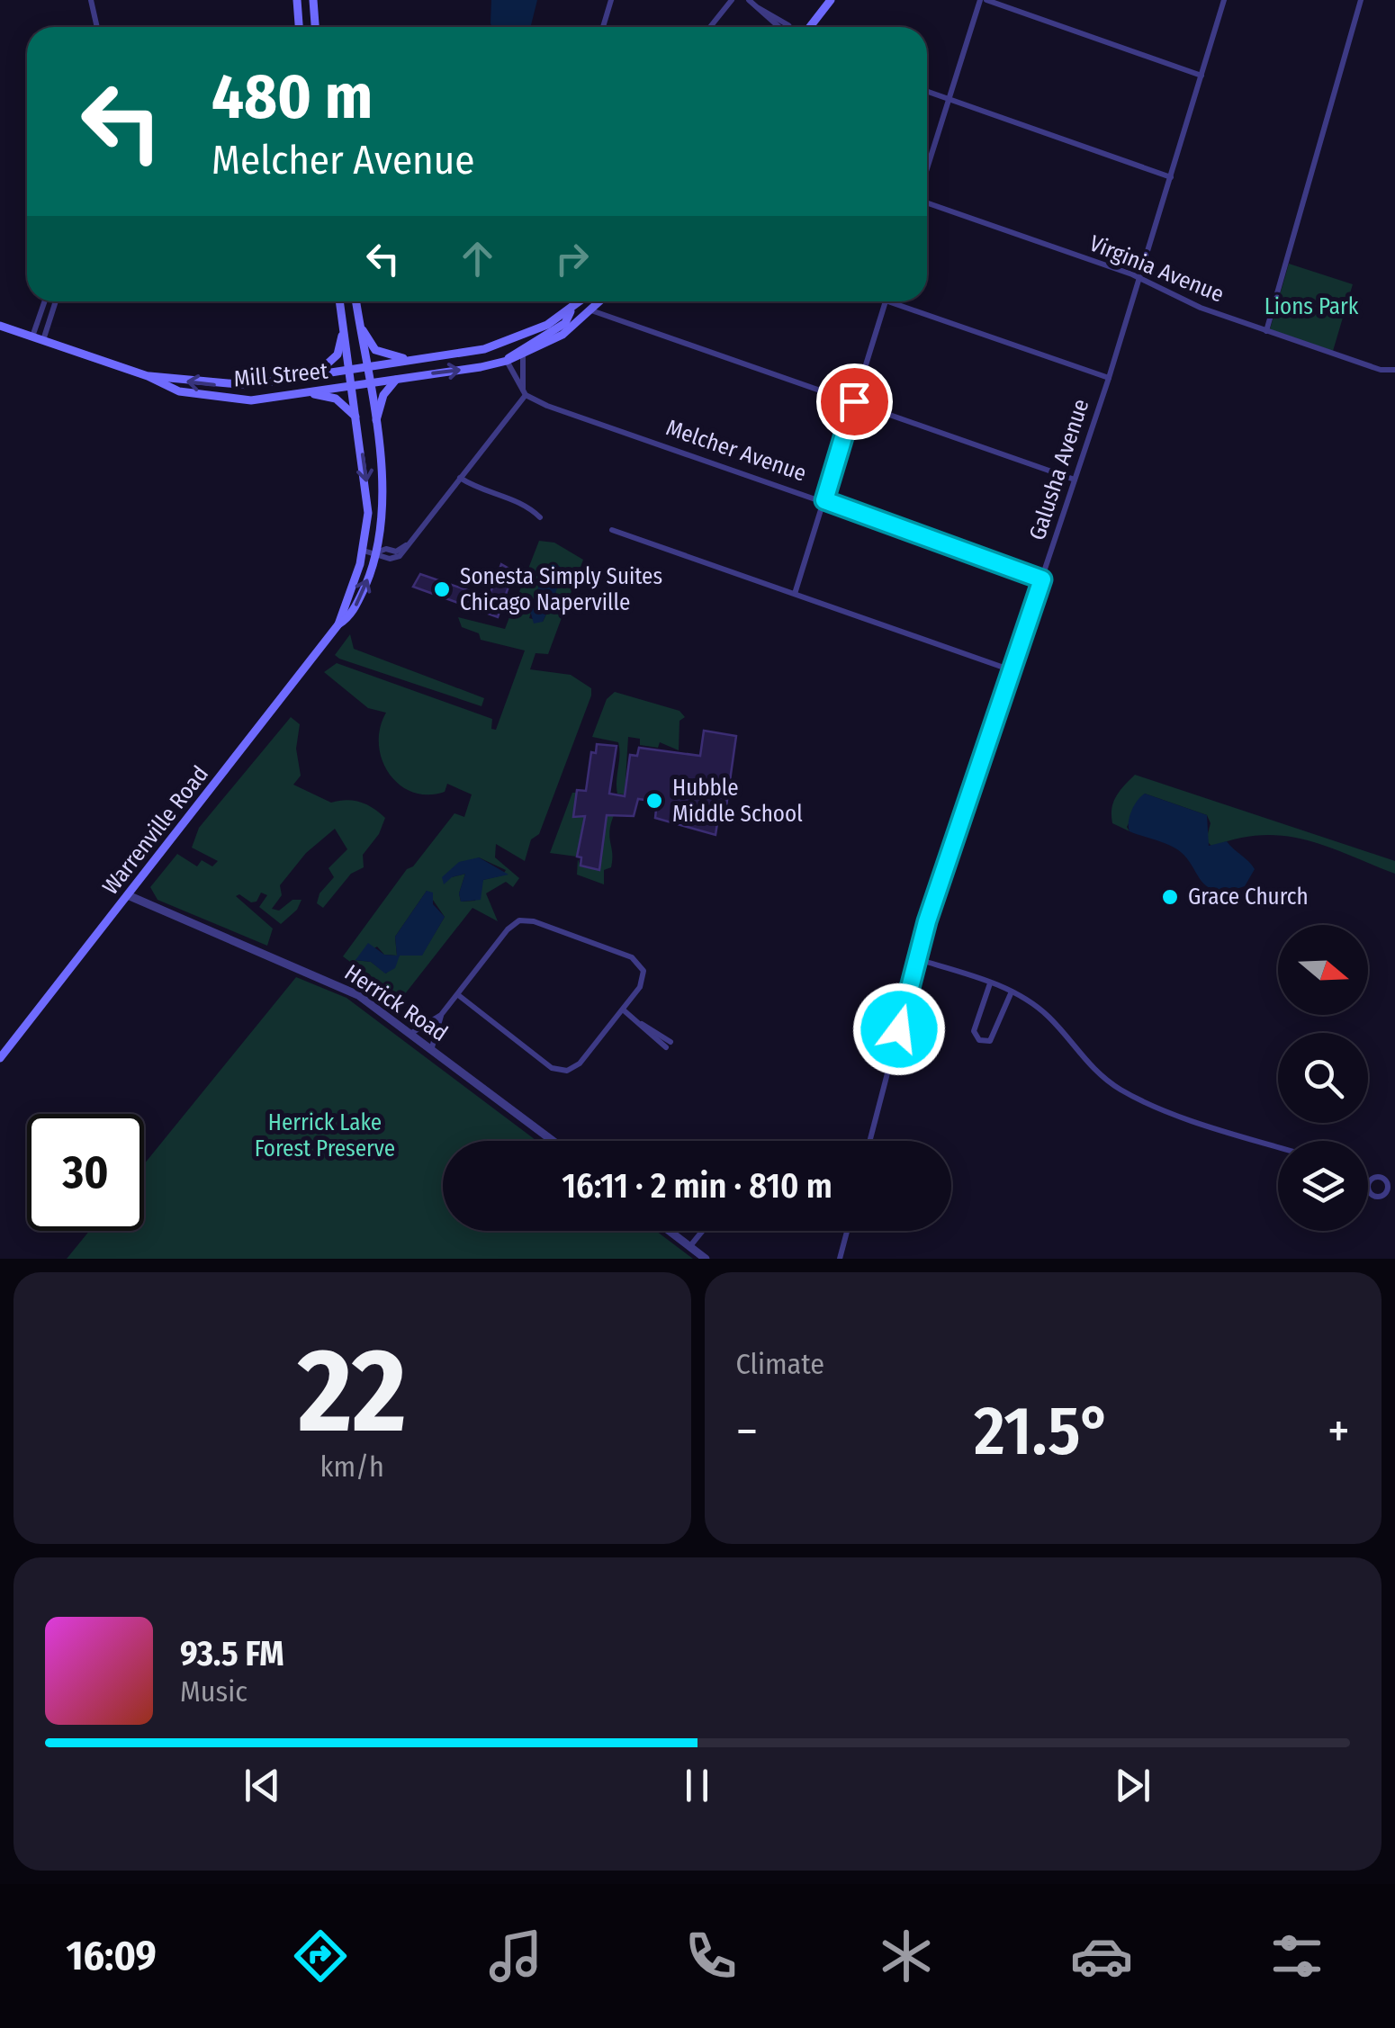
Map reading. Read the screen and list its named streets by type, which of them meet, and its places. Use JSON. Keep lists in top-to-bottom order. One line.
{"streets":{"main road":["Mill Street","Warrenville Road"],"street":["Virginia Avenue","Melcher Avenue","Galusha Avenue","Herrick Road"]},"crossings":[["Virginia Avenue","Galusha Avenue"],["Mill Street","Warrenville Road"],["Melcher Avenue","Galusha Avenue"],["Warrenville Road","Herrick Road"]],"parks":["Lions Park","Herrick Lake Forest Preserve"],"places":["Sonesta Simply Suites Chicago Naperville","Hubble Middle School","Grace Church"],"north":"right","page":{"turn":["480 m","Melcher Avenue"],"limit":"30","trip":"16:11 · 2 min · 810 m","tile":[["22","km/h"],"Climate"],"heat":["−","21.5°","+"],"song":["93.5 FM","Music"],"tabs":"16:09"}}
